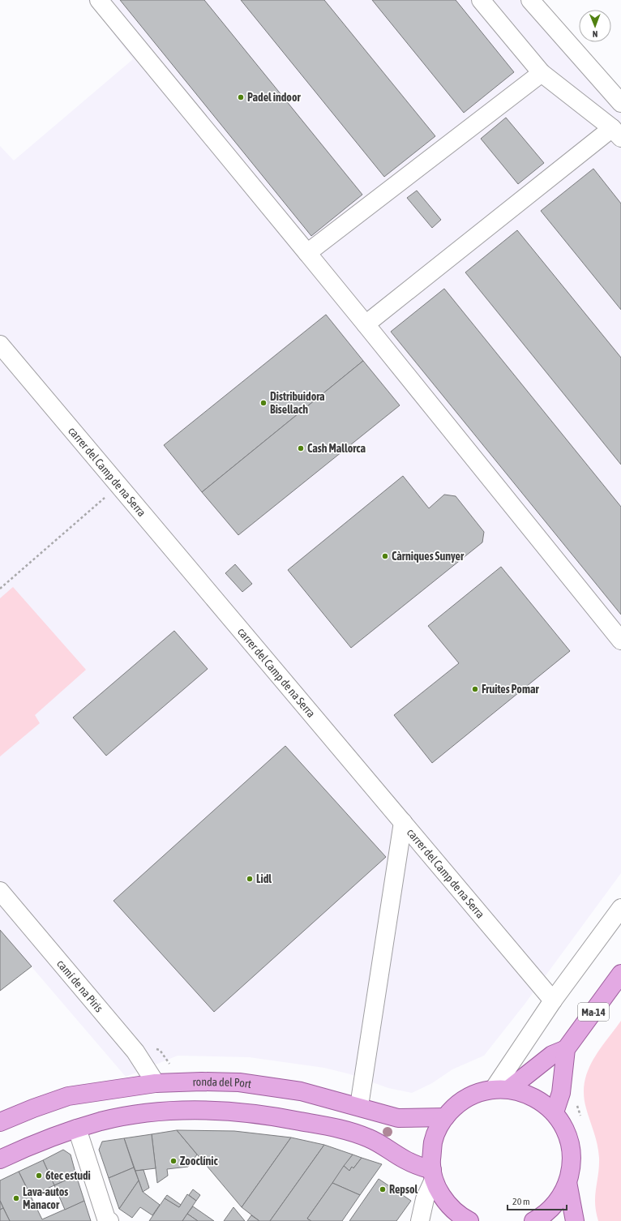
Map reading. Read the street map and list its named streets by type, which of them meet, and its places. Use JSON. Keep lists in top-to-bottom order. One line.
{"streets":{"main road":["Ma-14","ronda del Port"],"street":["carrer del Camp de na Serra","camí de na Piris"]},"crossings":[["camí de na Piris","ronda del Port"]],"places":["Padel indoor","Distribuidora Bisellach","Cash Mallorca","Càrniques Sunyer","Fruites Pomar","Lidl","Zooclínic","6tec estudi","Repsol","Lava-autos Manacor"],"scale_bar":"20 m","north":"bottom"}
